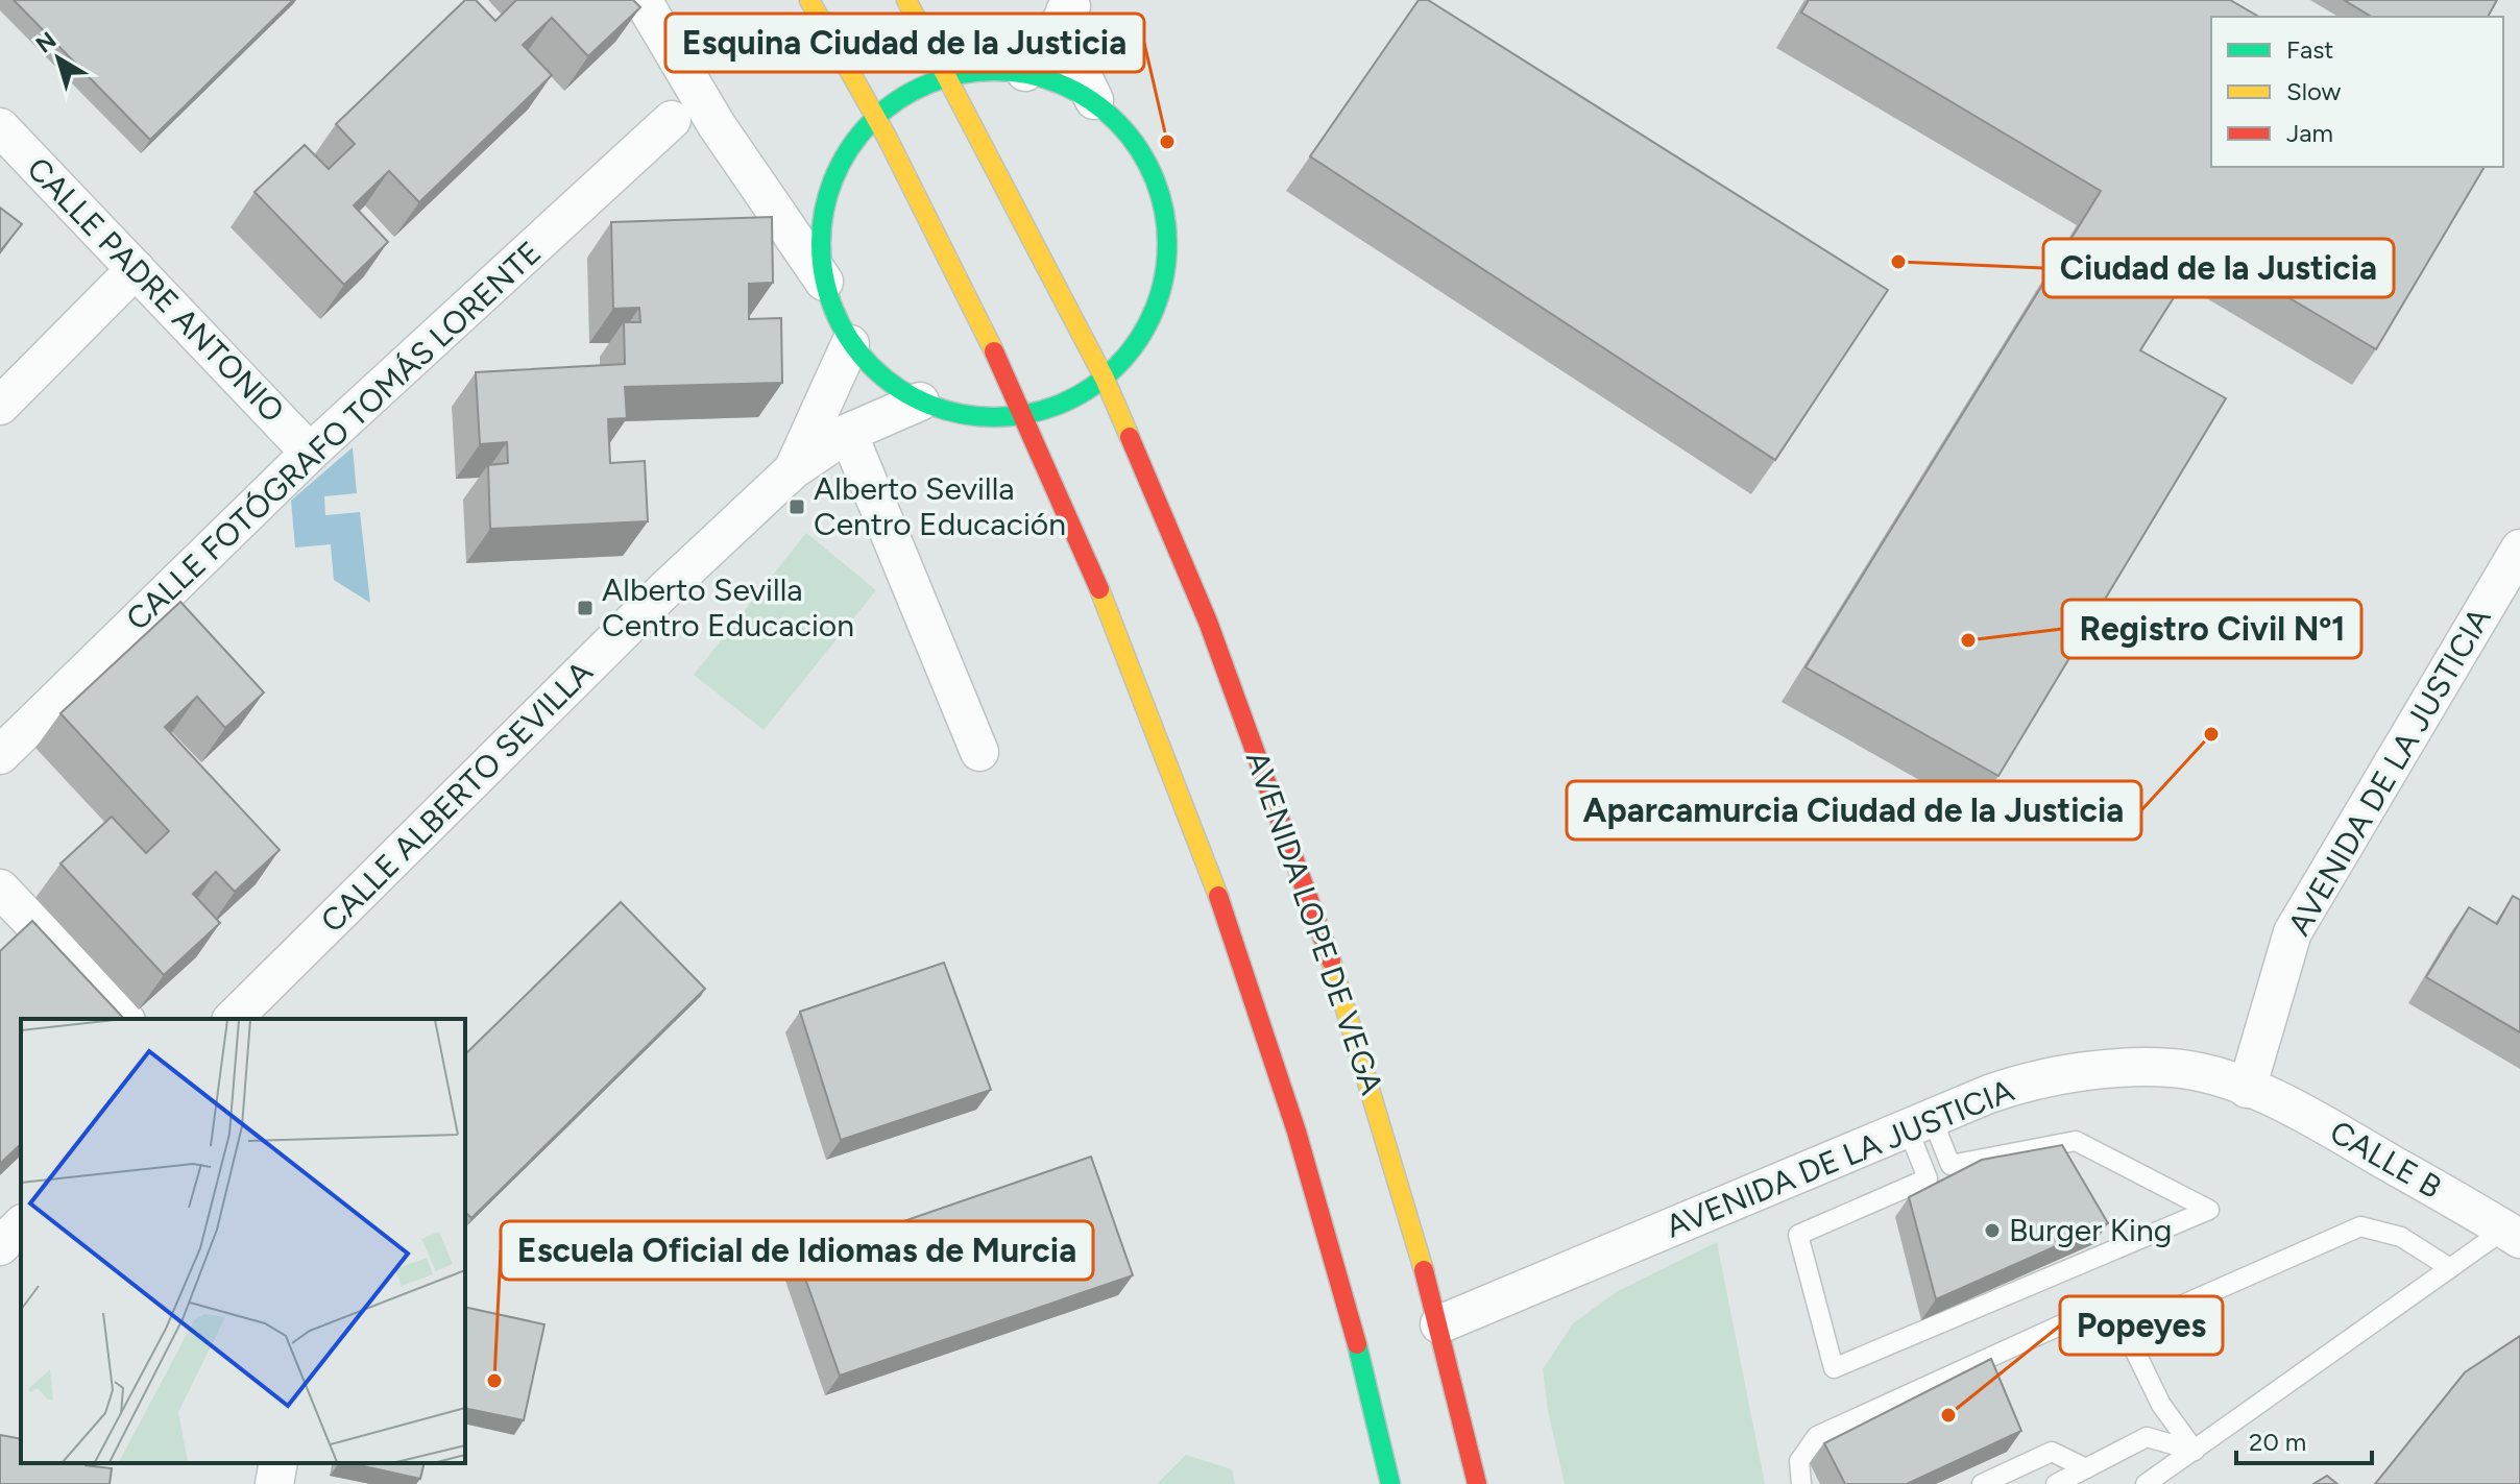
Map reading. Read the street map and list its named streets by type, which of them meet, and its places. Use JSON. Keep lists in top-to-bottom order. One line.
{"streets":{"main road":["AVENIDA LOPE DE VEGA"],"street":["CALLE PADRE ANTONIO","CALLE FOTÓGRAFO TOMÁS LORENTE","AVENIDA DE LA JUSTICIA","CALLE ALBERTO SEVILLA","CALLE B"]},"crossings":[["CALLE PADRE ANTONIO","CALLE FOTÓGRAFO TOMÁS LORENTE"],["AVENIDA DE LA JUSTICIA","AVENIDA LOPE DE VEGA"],["AVENIDA DE LA JUSTICIA","CALLE B"]],"places":{"other":["Esquina Ciudad de la Justicia","Ciudad de la Justicia","Registro Civil Nº1","Aparcamurcia Ciudad de la Justicia","Burger King","Escuela Oficial de Idiomas de Murcia","Popeyes"],"transit":["Alberto Sevilla Centro Educación","Alberto Sevilla Centro Educacion"]},"legend":["Fast","Slow","Jam"],"scale_bar":"20 m","north":"top left"}
